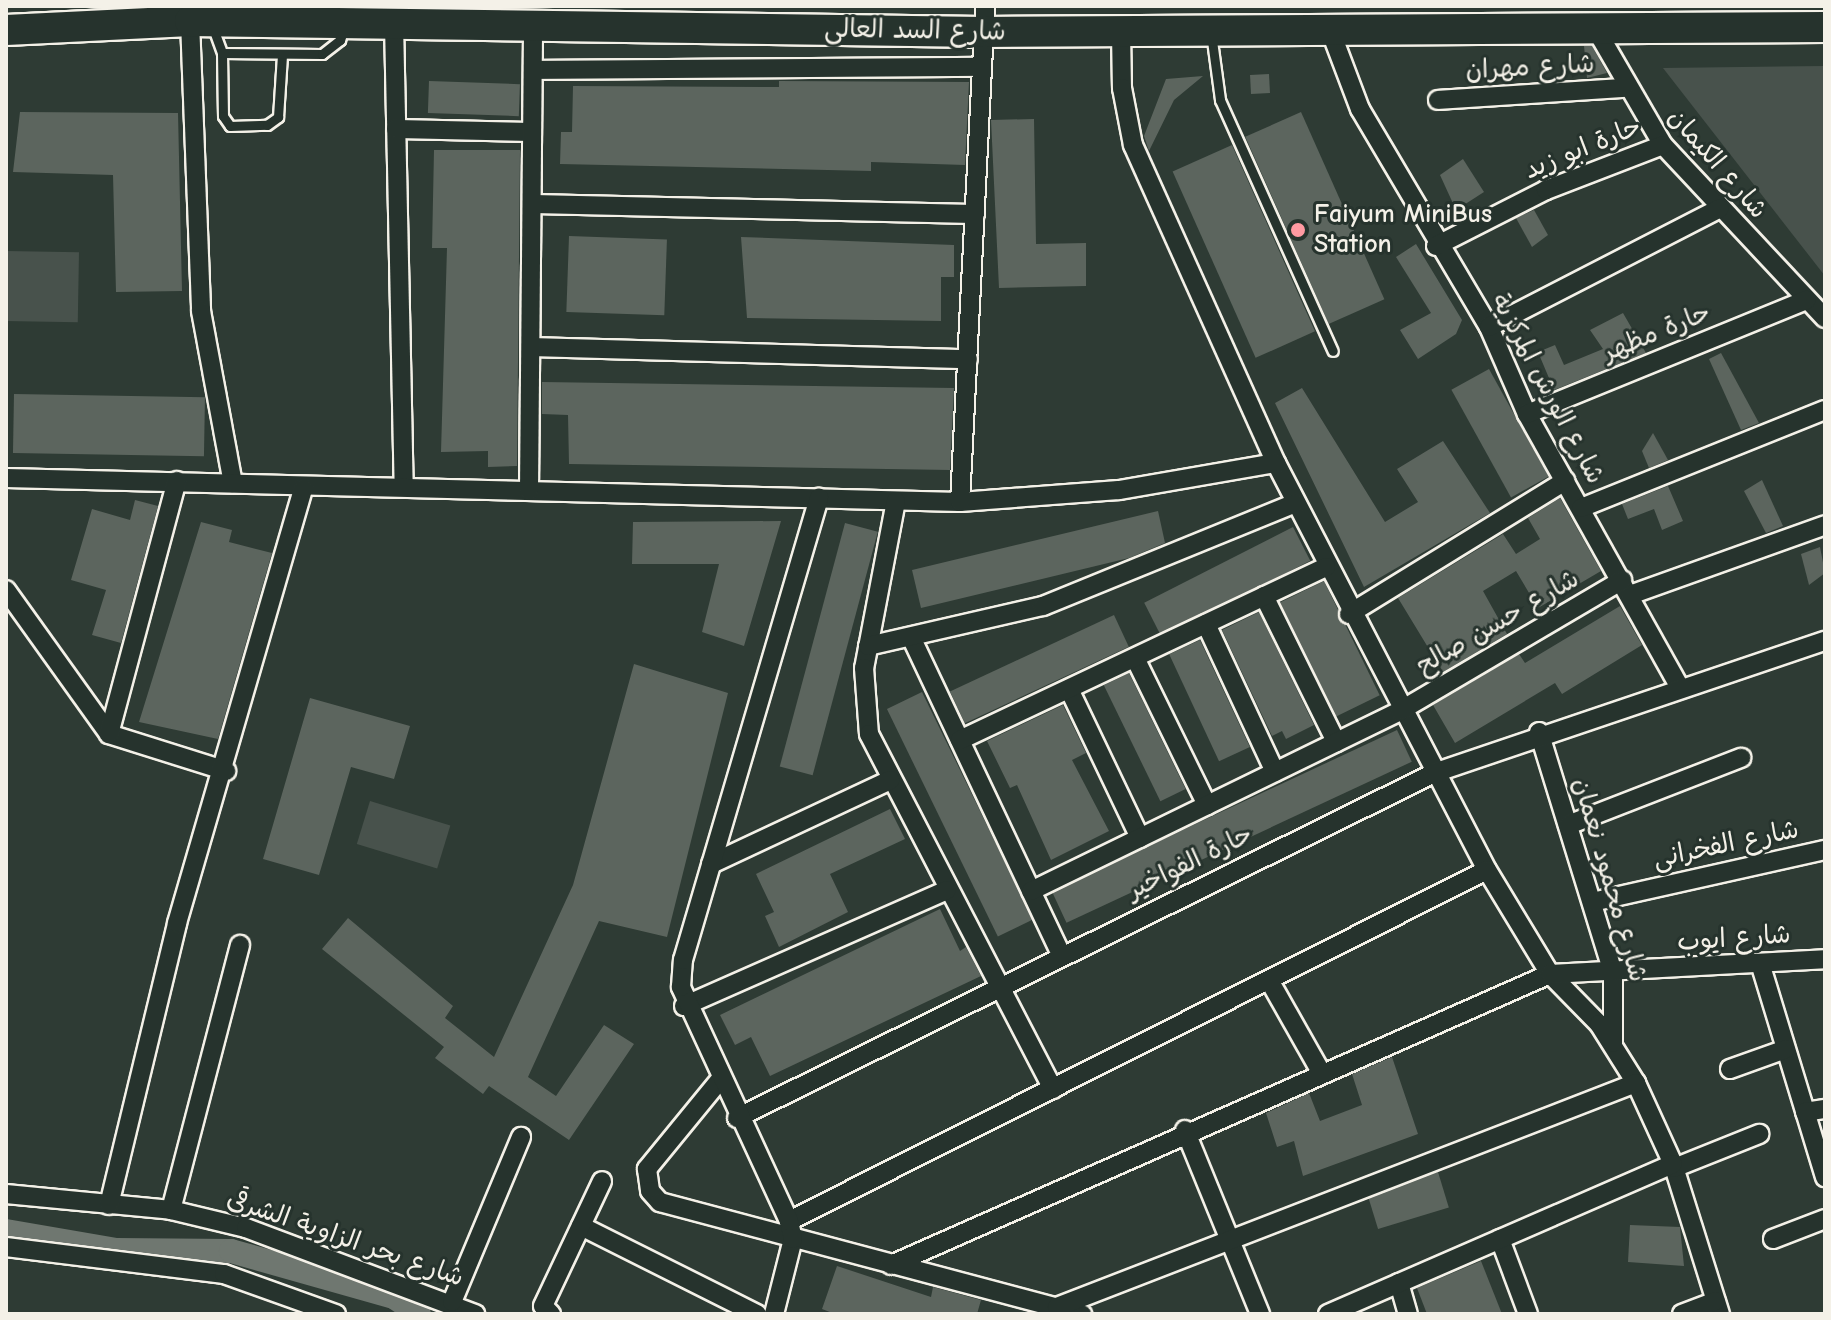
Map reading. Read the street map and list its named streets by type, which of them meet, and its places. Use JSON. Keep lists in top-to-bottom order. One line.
{"streets":{"main road":["شارع السد العالى"],"street":["شارع مهران","حارة ابو زيد","شارع الكيمان","حارة مظهر","شارع الورش المركزية","شارع حسن صالح","شارع الفخرانى","حارة الفواخير","شارع محمود نعمان","شارع ايوب","شارع بحر الزاوية الشرقى"]},"crossings":[["شارع السد العالى","شارع الكيمان"],["شارع السد العالى","شارع الورش المركزية"],["شارع السد العالى","شارع محمود نعمان"],["شارع مهران","شارع الكيمان"],["حارة ابو زيد","شارع الكيمان"],["حارة ابو زيد","شارع الورش المركزية"],["شارع الكيمان","حارة مظهر"],["حارة مظهر","شارع الورش المركزية"],["شارع الورش المركزية","شارع حسن صالح"],["شارع الورش المركزية","حارة الفواخير"],["شارع حسن صالح","شارع محمود نعمان"],["شارع الفخرانى","شارع محمود نعمان"],["حارة الفواخير","شارع محمود نعمان"],["شارع محمود نعمان","شارع ايوب"]],"places":["Faiyum MiniBus Station"]}
